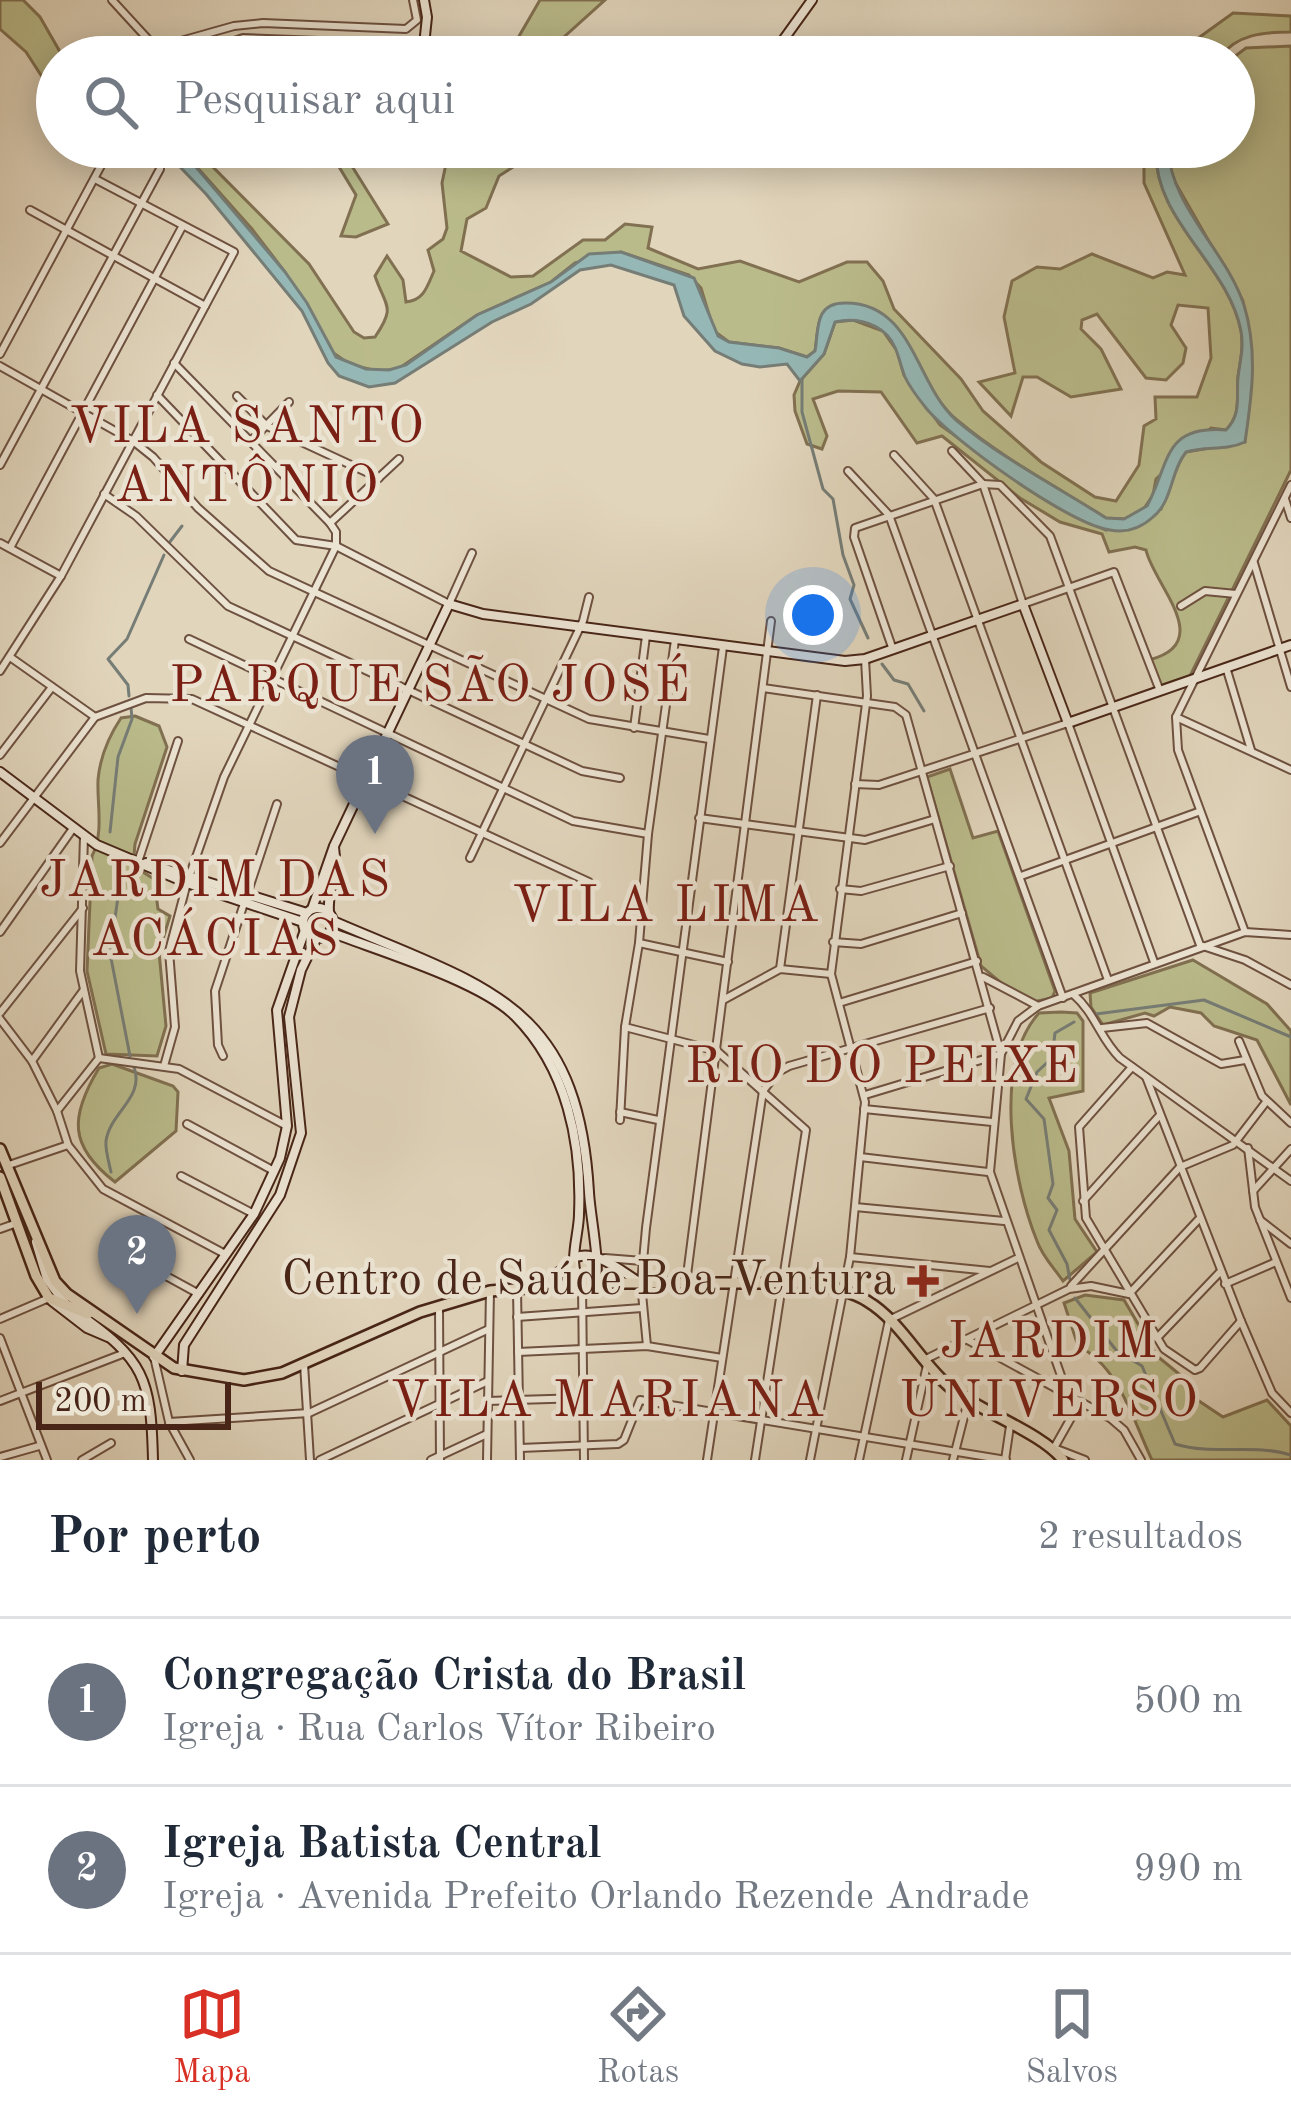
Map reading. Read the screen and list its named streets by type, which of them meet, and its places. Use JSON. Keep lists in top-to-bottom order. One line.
{"districts":["VILA SANTO ANTÔNIO","PARQUE SÃO JOSÉ","JARDIM DAS ACÁCIAS","VILA LIMA","RIO DO PEIXE","JARDIM UNIVERSO","VILA MARIANA"],"places":{"health":["Centro de Saúde Boa Ventura"]},"scale_bar":"200 m","page":{"search":"Pesquisar aqui","pins":["1","2"],"scale":"200 m","heading":["Por perto","2 resultados"],"list":[{"mark":"1","name":"Congregação Crista do Brasil","note":"Igreja · Rua Carlos Vítor Ribeiro","value":"500 m"},{"mark":"2","name":"Igreja Batista Central","note":"Igreja · Avenida Prefeito Orlando Rezende Andrade","value":"990 m"}],"nav":["Mapa","Rotas","Salvos"]}}
